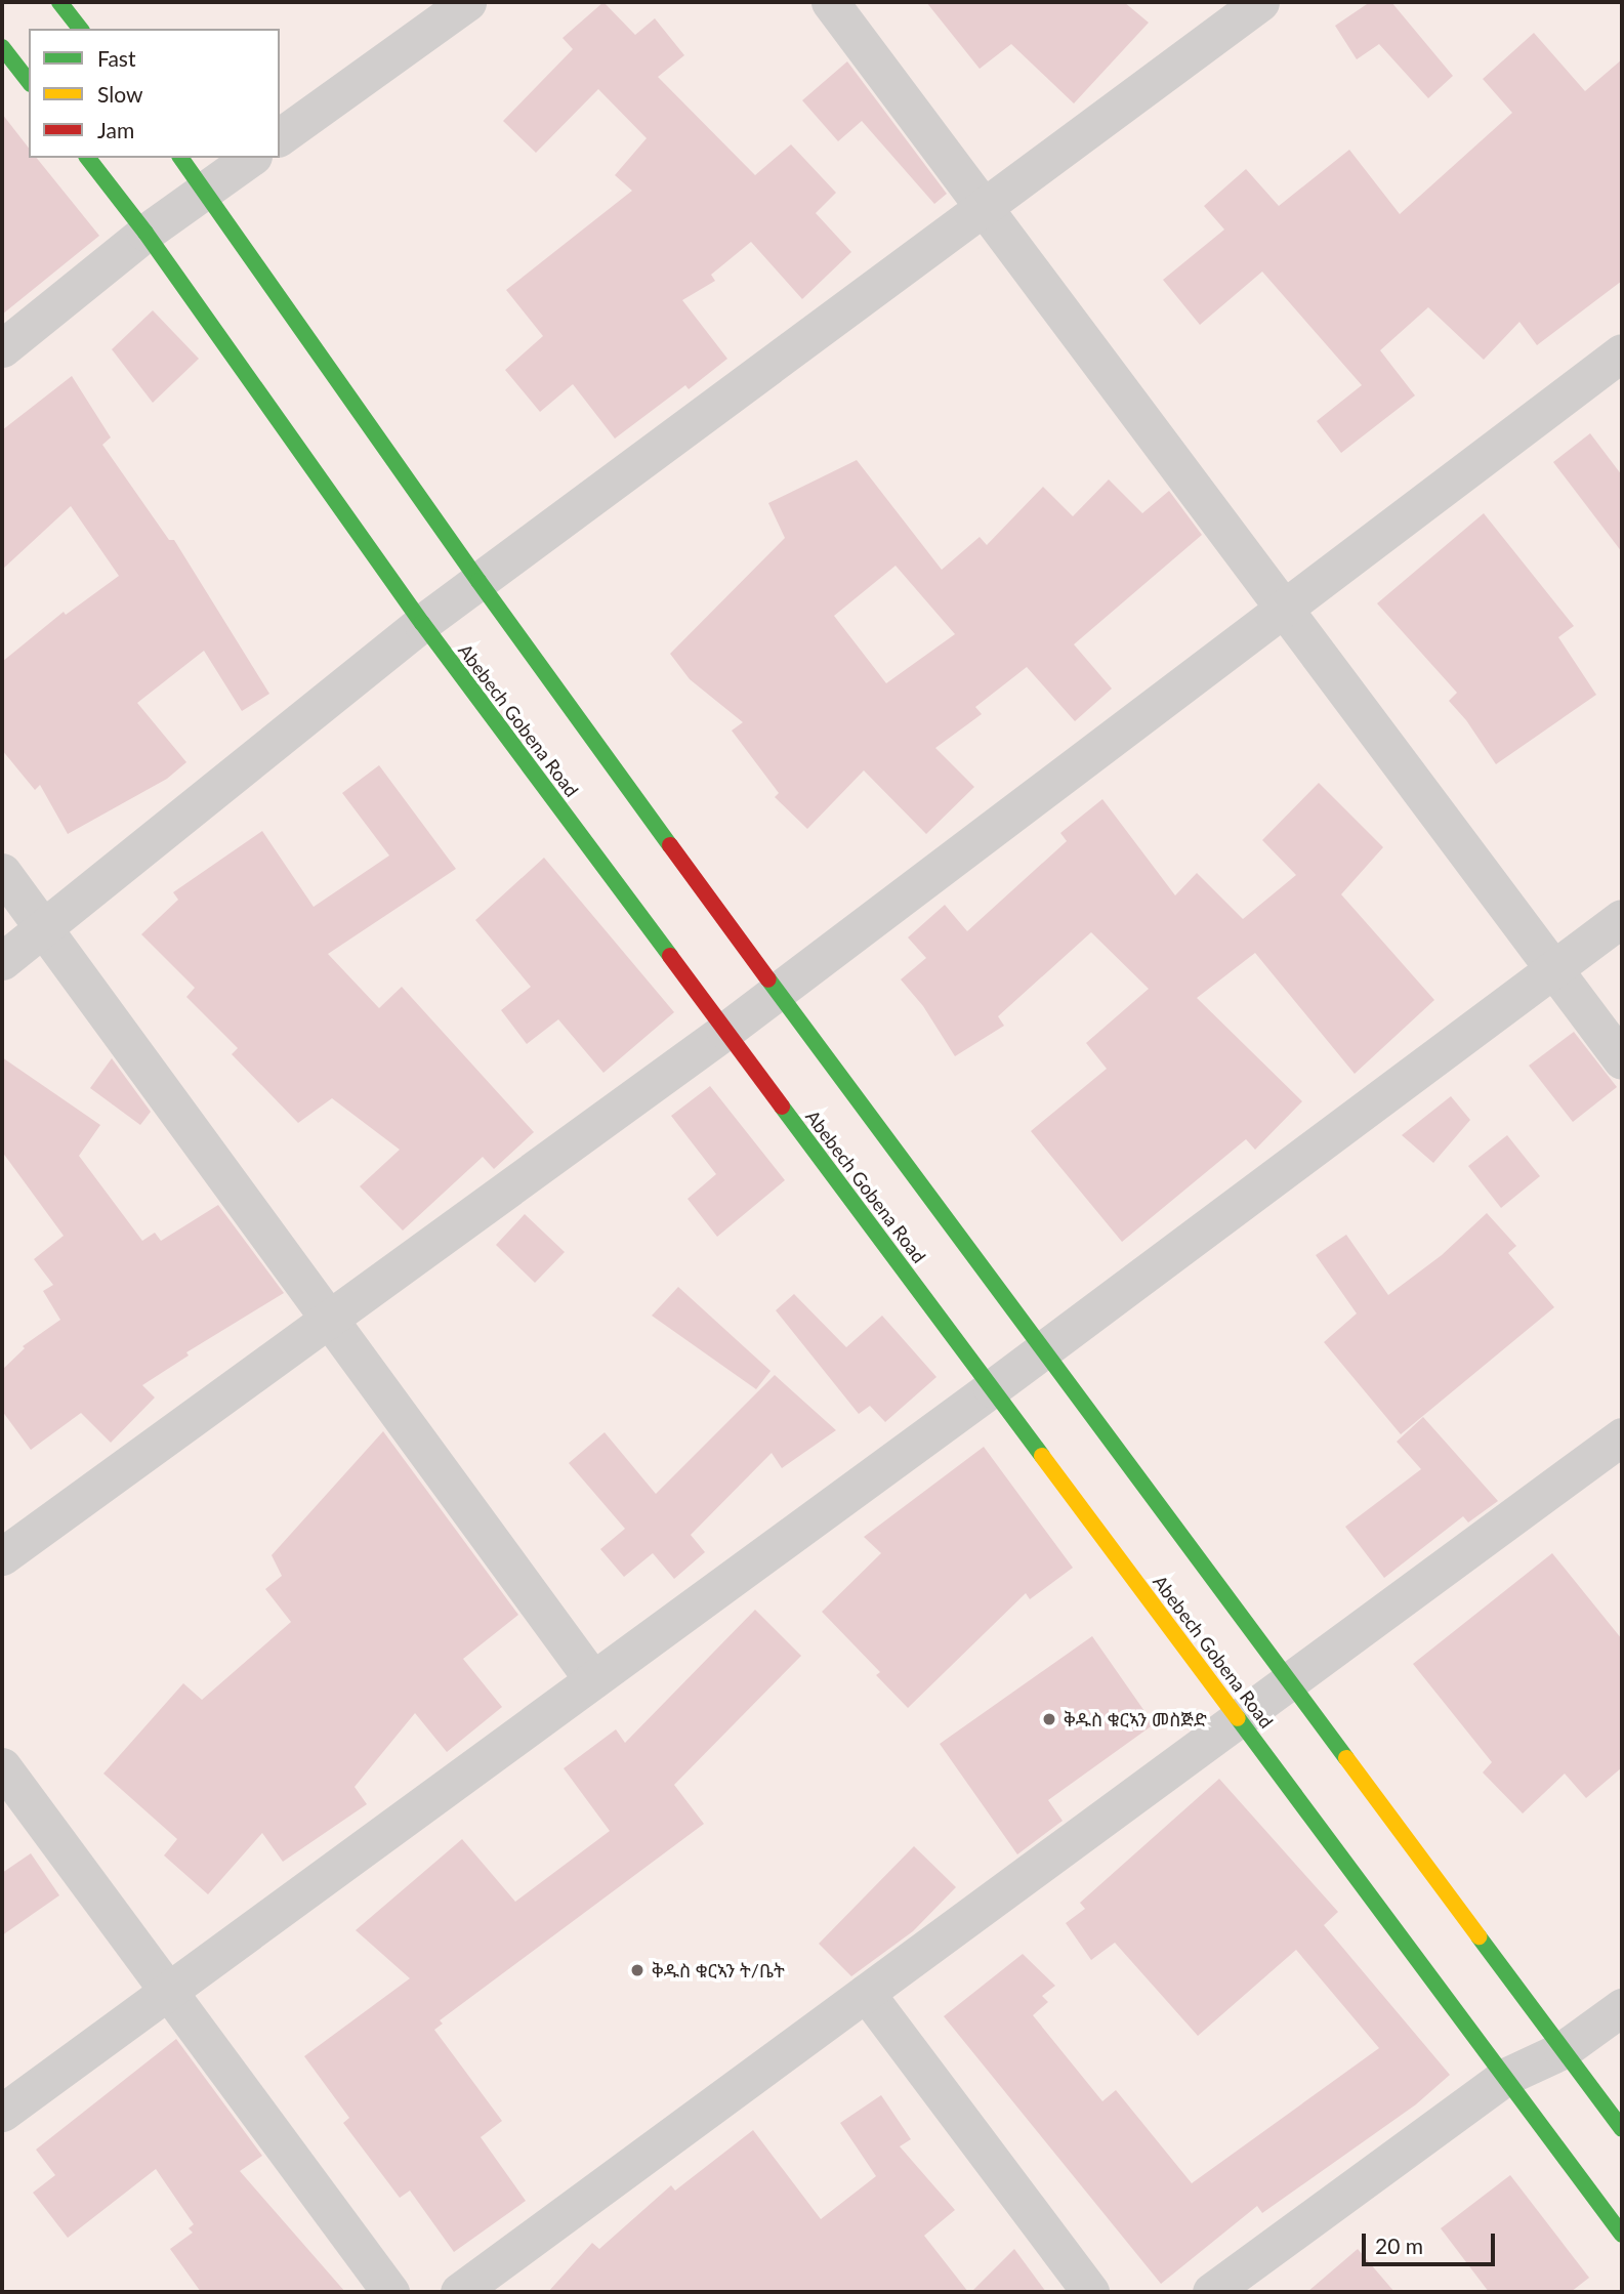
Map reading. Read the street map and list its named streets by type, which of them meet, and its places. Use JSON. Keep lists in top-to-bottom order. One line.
{"streets":{"street":["Abebech Gobena Road"]},"places":["ቅዱስ ቁርኣን መስጅድ","ቅዱስ ቁርኣን ት/ቤት"],"legend":["Fast","Slow","Jam"],"scale_bar":"20 m"}
